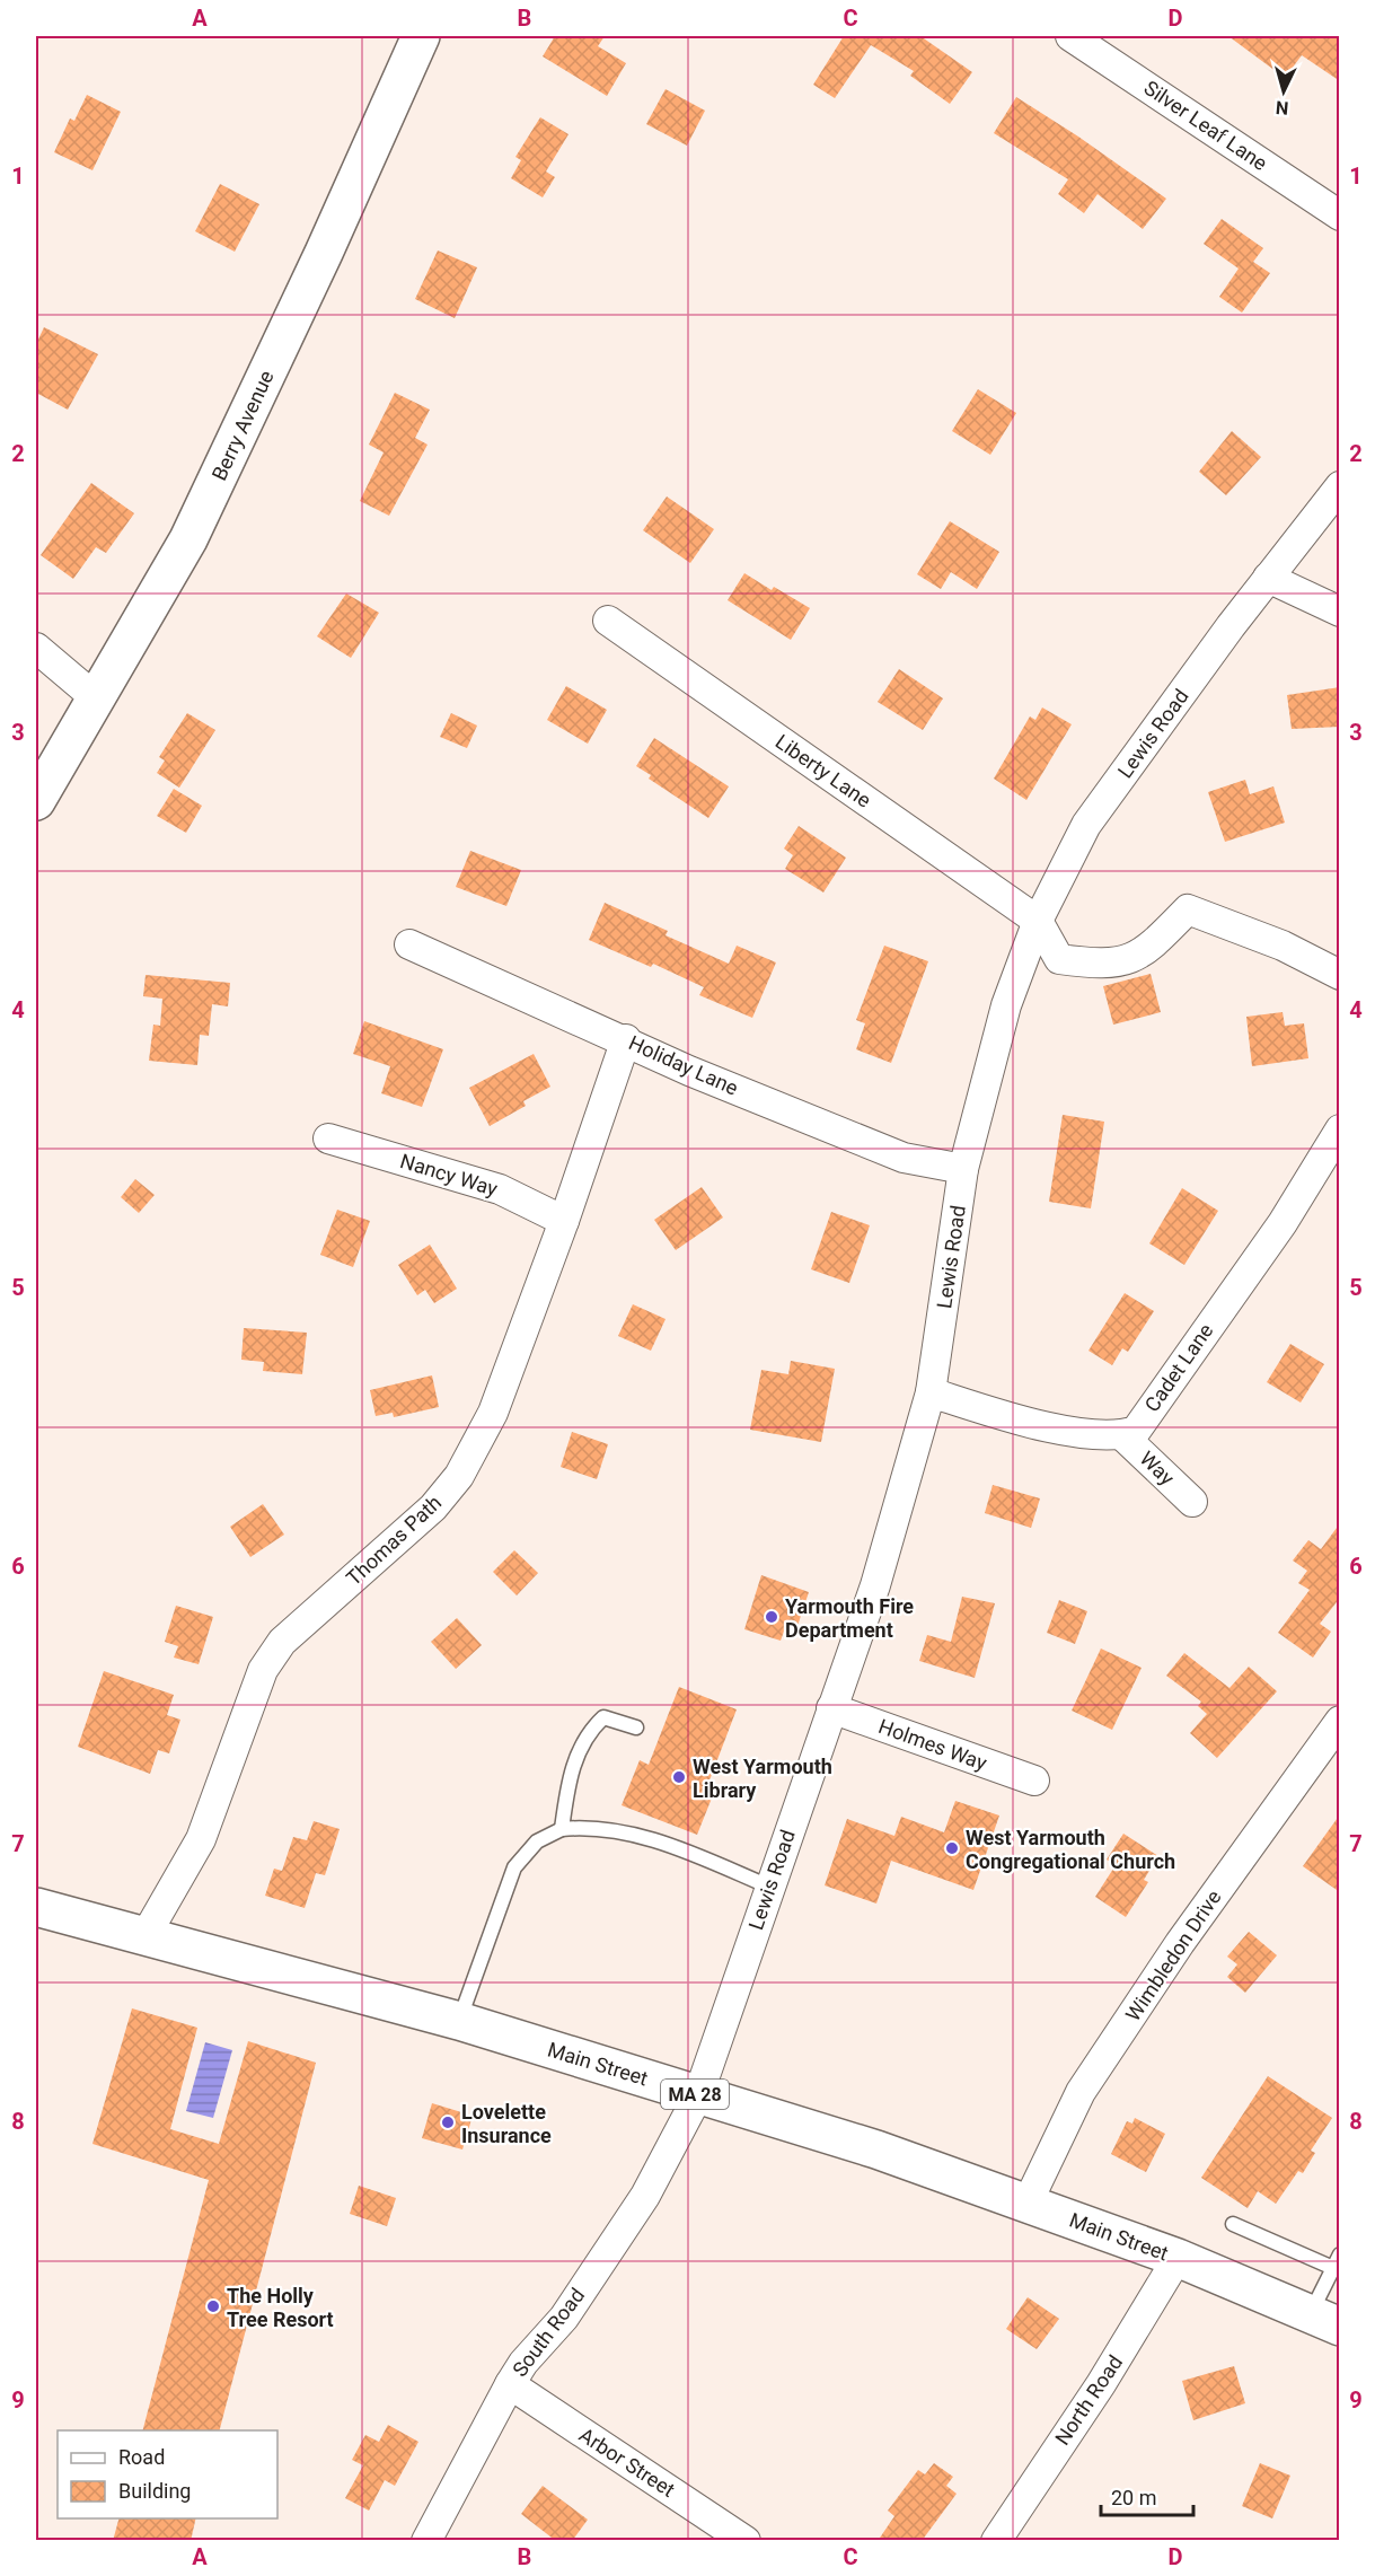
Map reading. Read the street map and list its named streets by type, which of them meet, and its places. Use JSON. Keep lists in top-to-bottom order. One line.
{"streets":{"main road":["Berry Avenue","Main Street","MA 28"],"street":["Silver Leaf Lane","Lewis Road","Liberty Lane","Holiday Lane","Nancy Way","Cadet Lane","Way","Thomas Path","Holmes Way","Wimbledon Drive","South Road","North Road","Arbor Street"]},"crossings":[["Lewis Road","Liberty Lane"],["Lewis Road","Holiday Lane"],["Lewis Road","Holmes Way"],["Lewis Road","Main Street"],["Lewis Road","South Road"],["Holiday Lane","Thomas Path"],["Nancy Way","Thomas Path"],["Cadet Lane","Way"],["Thomas Path","Main Street"],["Wimbledon Drive","Main Street"],["Main Street","South Road"],["Main Street","North Road"],["South Road","Arbor Street"]],"places":["Yarmouth Fire Department","West Yarmouth Library","West Yarmouth Congregational Church","Lovelette Insurance","The Holly Tree Resort"],"legend":["Road","Building"],"scale_bar":"20 m","north":"bottom","grid":{"columns":["A","B","C","D"],"rows":["1","2","3","4","5","6","7","8","9"]}}
